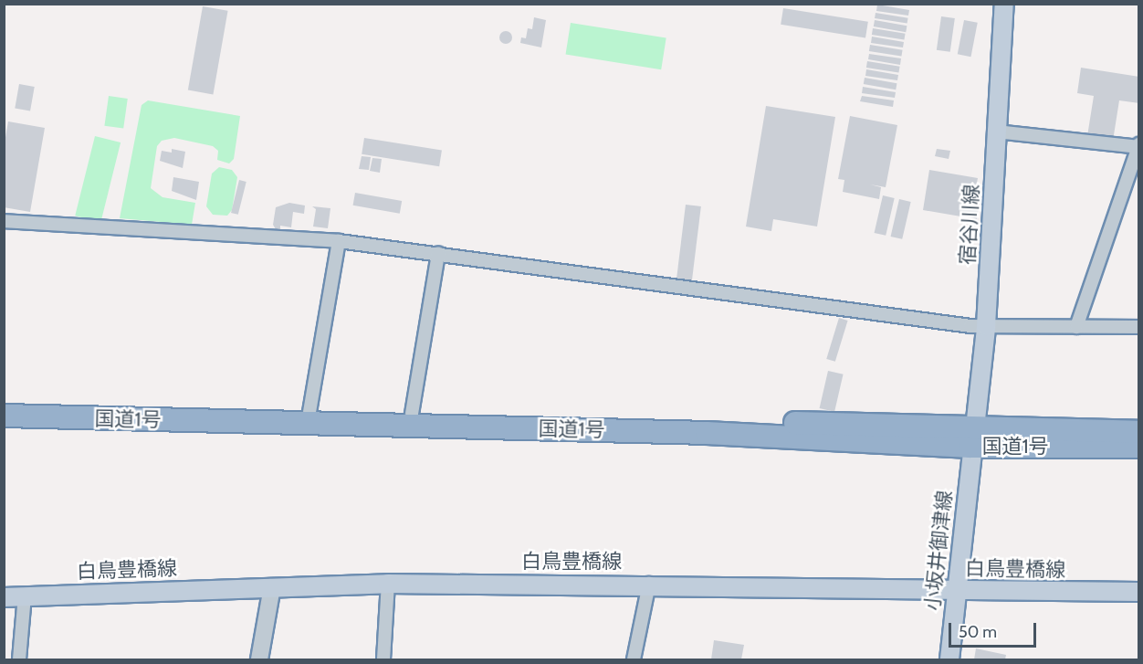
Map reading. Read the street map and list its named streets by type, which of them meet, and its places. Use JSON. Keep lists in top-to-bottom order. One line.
{"streets":{"highway":["国道1号"],"main road":["宿谷川線","小坂井御津線","白鳥豊橋線"]},"crossings":[["宿谷川線","国道1号"],["宿谷川線","小坂井御津線"],["国道1号","小坂井御津線"],["小坂井御津線","白鳥豊橋線"]],"scale_bar":"50 m"}
